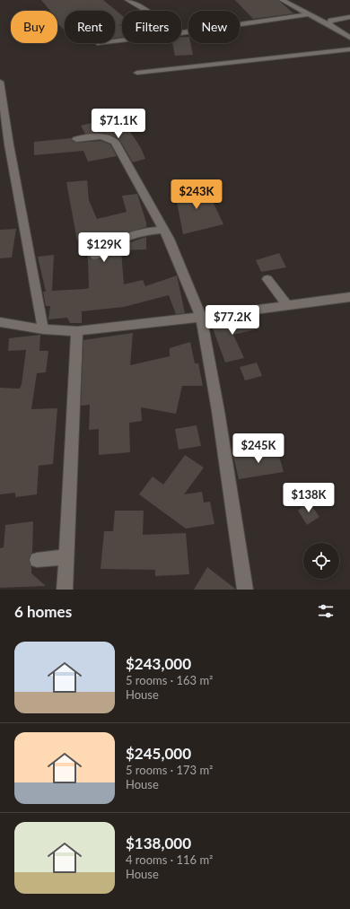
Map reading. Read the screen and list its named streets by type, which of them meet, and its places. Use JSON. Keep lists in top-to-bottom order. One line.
{"page":{"chip":["Buy","Rent","Filters","New"],"price":["$71.1K","$243K","$129K","$77.2K","$245K","$138K"],"heading":"6 homes","list":[{"name":"$243,000","note":"5 rooms · 163 m² · House"},{"name":"$245,000","note":"5 rooms · 173 m² · House"},{"name":"$138,000","note":"4 rooms · 116 m² · House"}]}}
